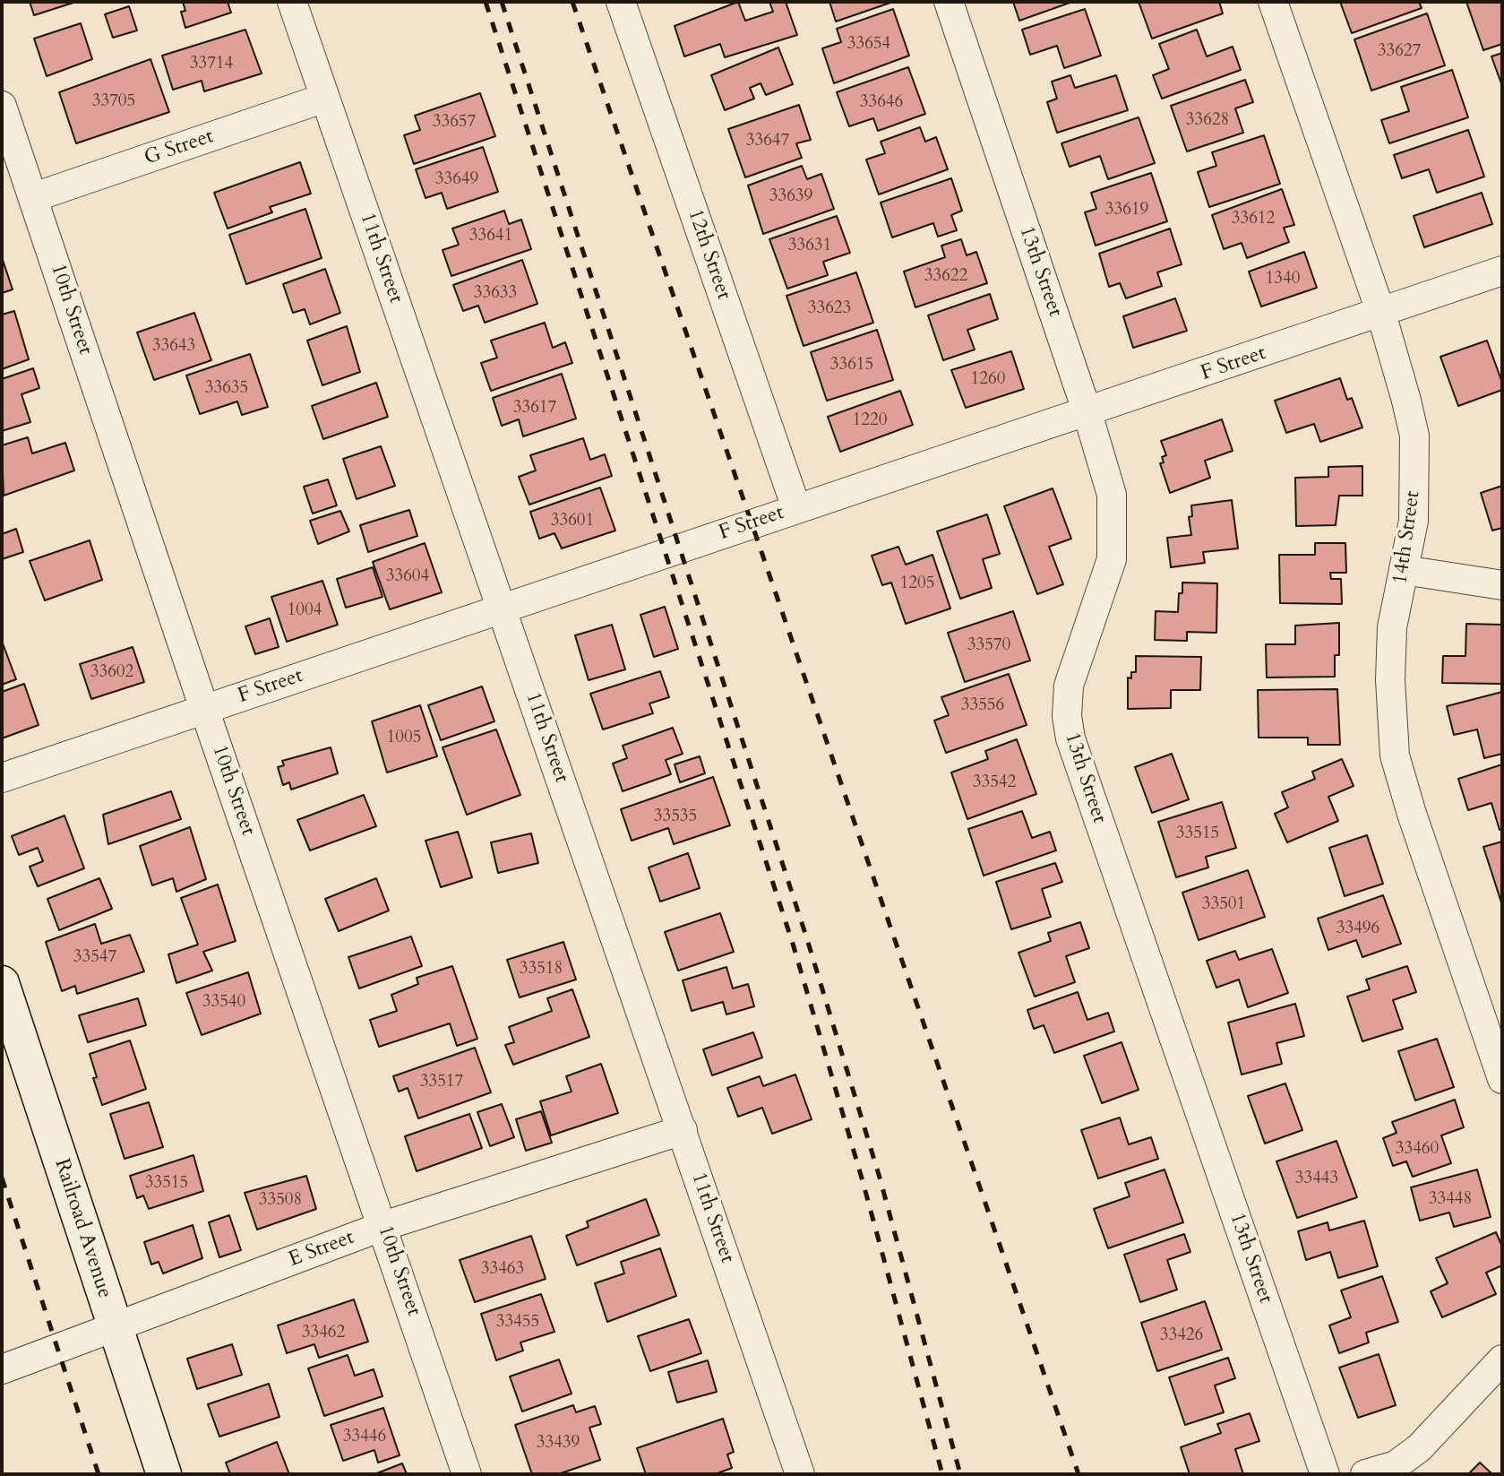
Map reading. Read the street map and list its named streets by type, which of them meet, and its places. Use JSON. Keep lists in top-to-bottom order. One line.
{"streets":{"street":["G Street","12th Street","11th Street","13th Street","10th Street","F Street","14th Street","Railroad Avenue","E Street"]},"crossings":[["G Street","11th Street"],["G Street","10th Street"],["12th Street","F Street"],["11th Street","F Street"],["11th Street","E Street"],["13th Street","F Street"],["10th Street","F Street"],["10th Street","E Street"],["F Street","14th Street"],["Railroad Avenue","E Street"]],"house_numbers":["33654","33627","33714","33705","33646","33628","33657","33647","33649","33639","33619","33612","33641","33631","33622","1340","33633","33623","33643","33615","1260","33635","33617","1220","33601","33604","1205","1004","33570","33602","33556","1005","33542","33535","33515","33501","33496","33547","33518","33540","33517","33460","33443","33515","33448","33508","33463","33455","33462","33426","33446","33439"]}
